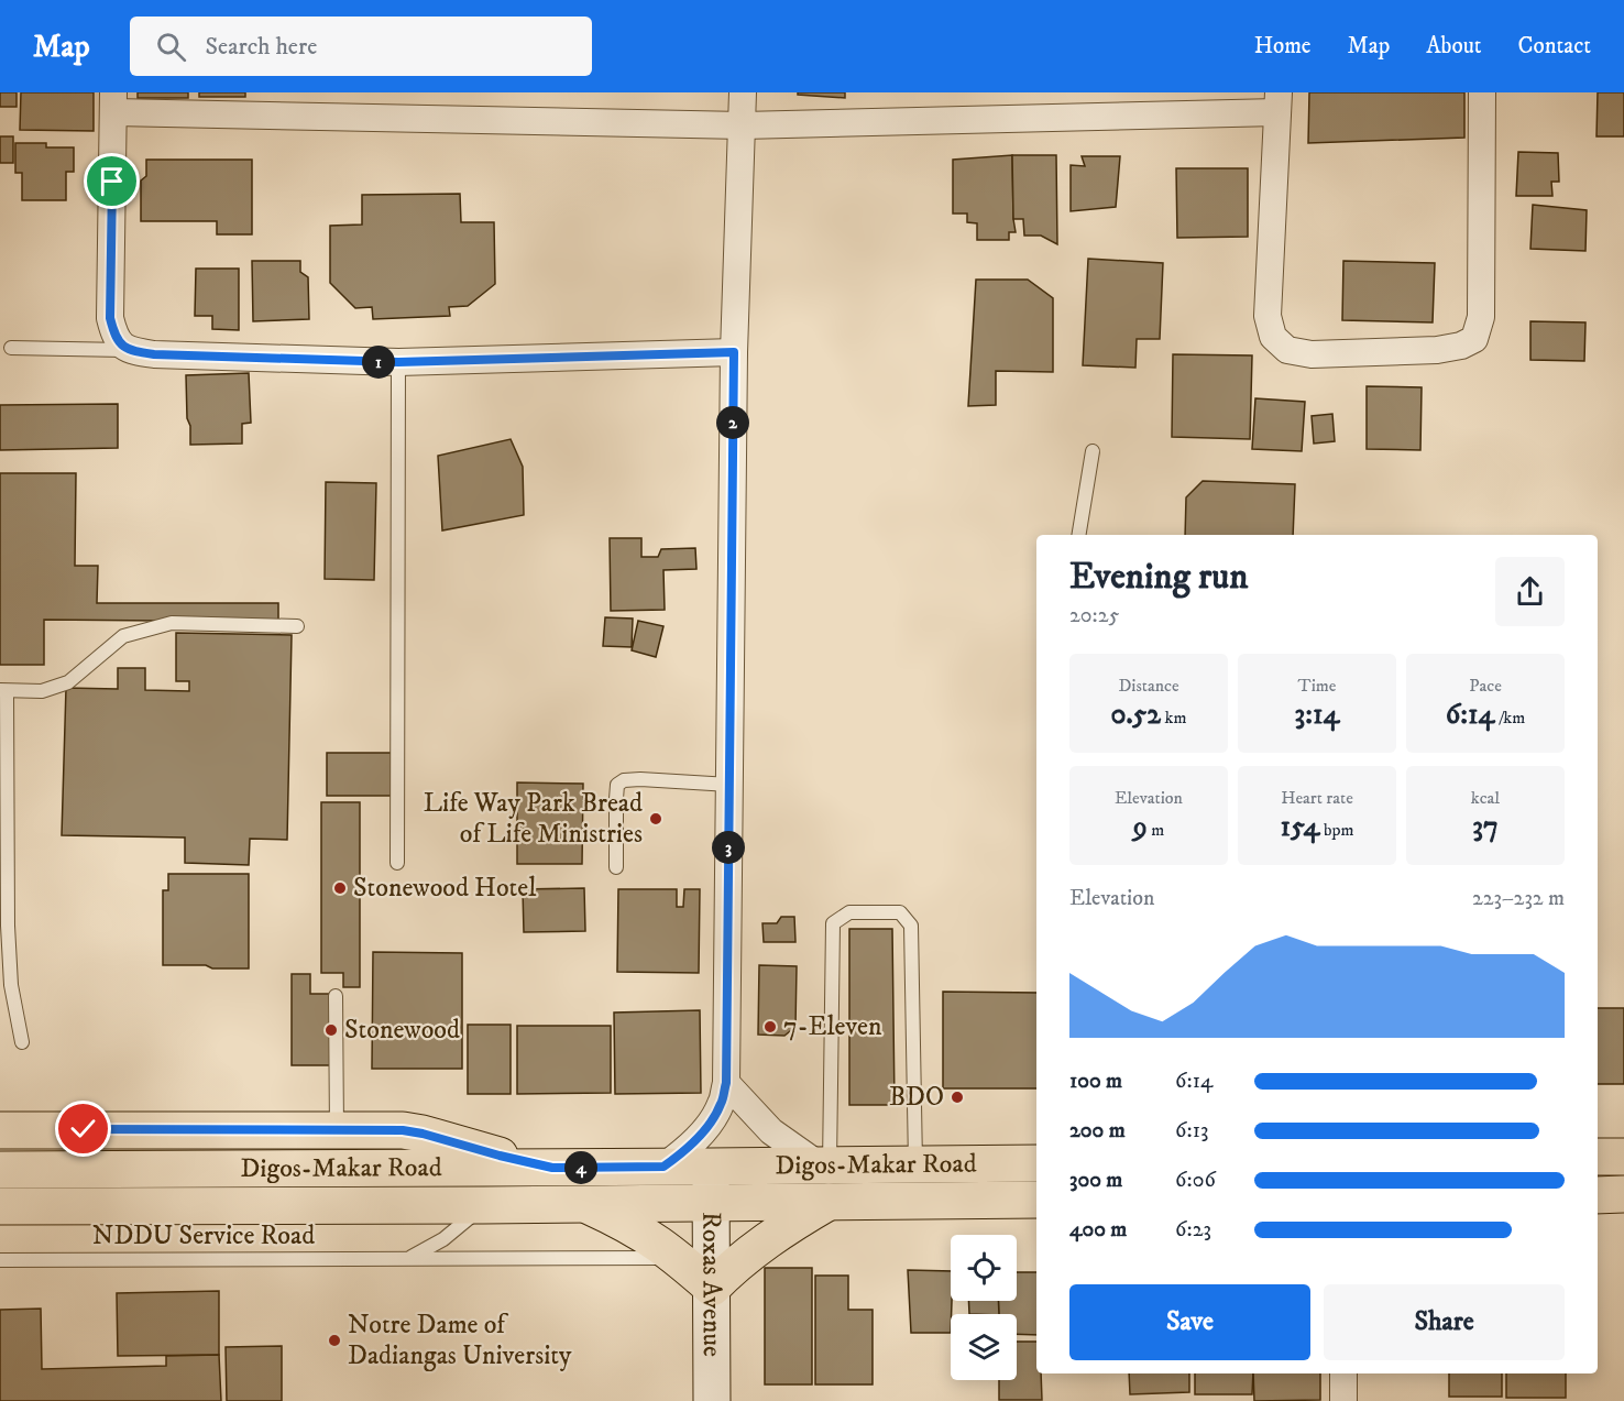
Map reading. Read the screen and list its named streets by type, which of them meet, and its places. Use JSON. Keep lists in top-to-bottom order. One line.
{"streets":{"main road":["Digos-Makar Road","Roxas Avenue"],"lane":["NDDU Service Road"]},"crossings":[["Digos-Makar Road","NDDU Service Road"],["Digos-Makar Road","Roxas Avenue"]],"places":["Life Way Park Bread of Life Ministries","Stonewood Hotel","7-Eleven","Stonewood","BDO","Notre Dame of Dadiangas University"],"page":{"header":"Map","search":"Search here","nav":["Home","Map","About","Contact"],"pins":["1","2","3","4"],"heading":["Evening run","20:25"],"stats":[["Distance","0.52 km"],["Time","3:14"],["Pace","6:14 /km"],["Elevation","9 m"],["Heart rate","154 bpm"],["kcal","37"]],"chart":["Elevation","223–232 m"],"list":[{"name":"100 m","note":"6:14"},{"name":"200 m","note":"6:13"},{"name":"300 m","note":"6:06"},{"name":"400 m","note":"6:23"}],"buttons":["Save","Share"]}}
